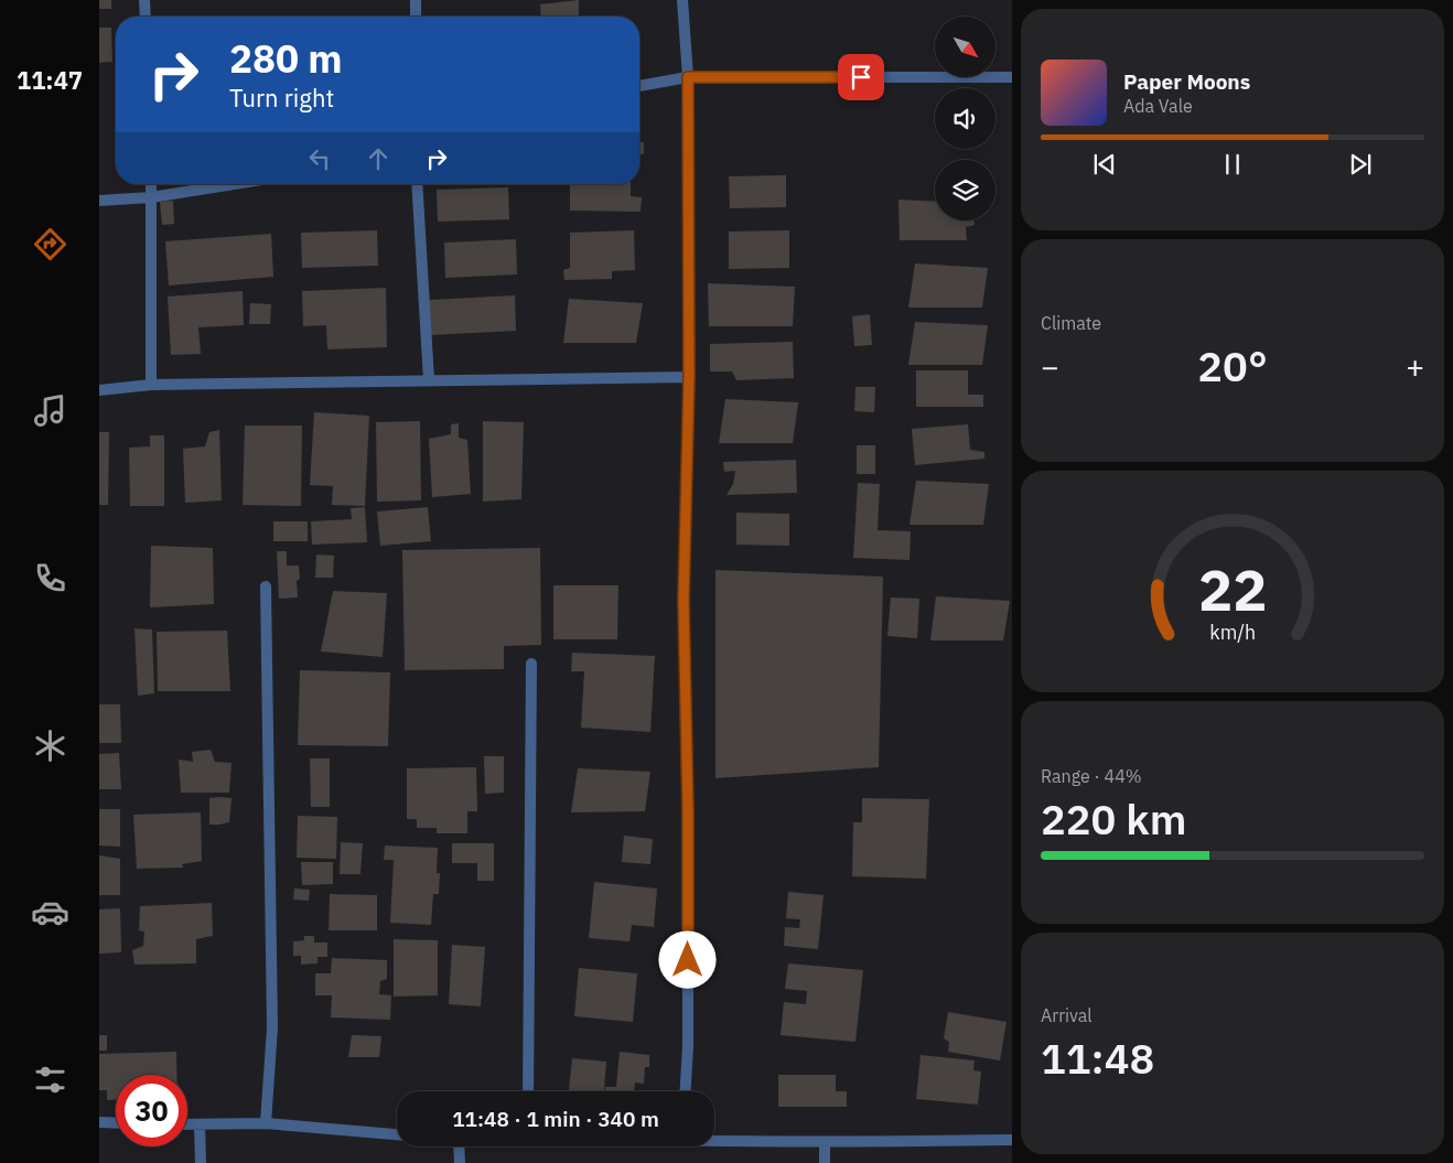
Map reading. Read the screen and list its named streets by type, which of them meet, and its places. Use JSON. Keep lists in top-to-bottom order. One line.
{"north":"bottom right","page":{"tabs":"11:47","turn":["280 m","Turn right"],"song":["Paper Moons","Ada Vale"],"tile":["Climate",["Range · 44%","220 km"],["Arrival","11:48"]],"heat":["−","20°","+"],"limit":"30","trip":"11:48 · 1 min · 340 m","gauge":["22","km/h"]}}
